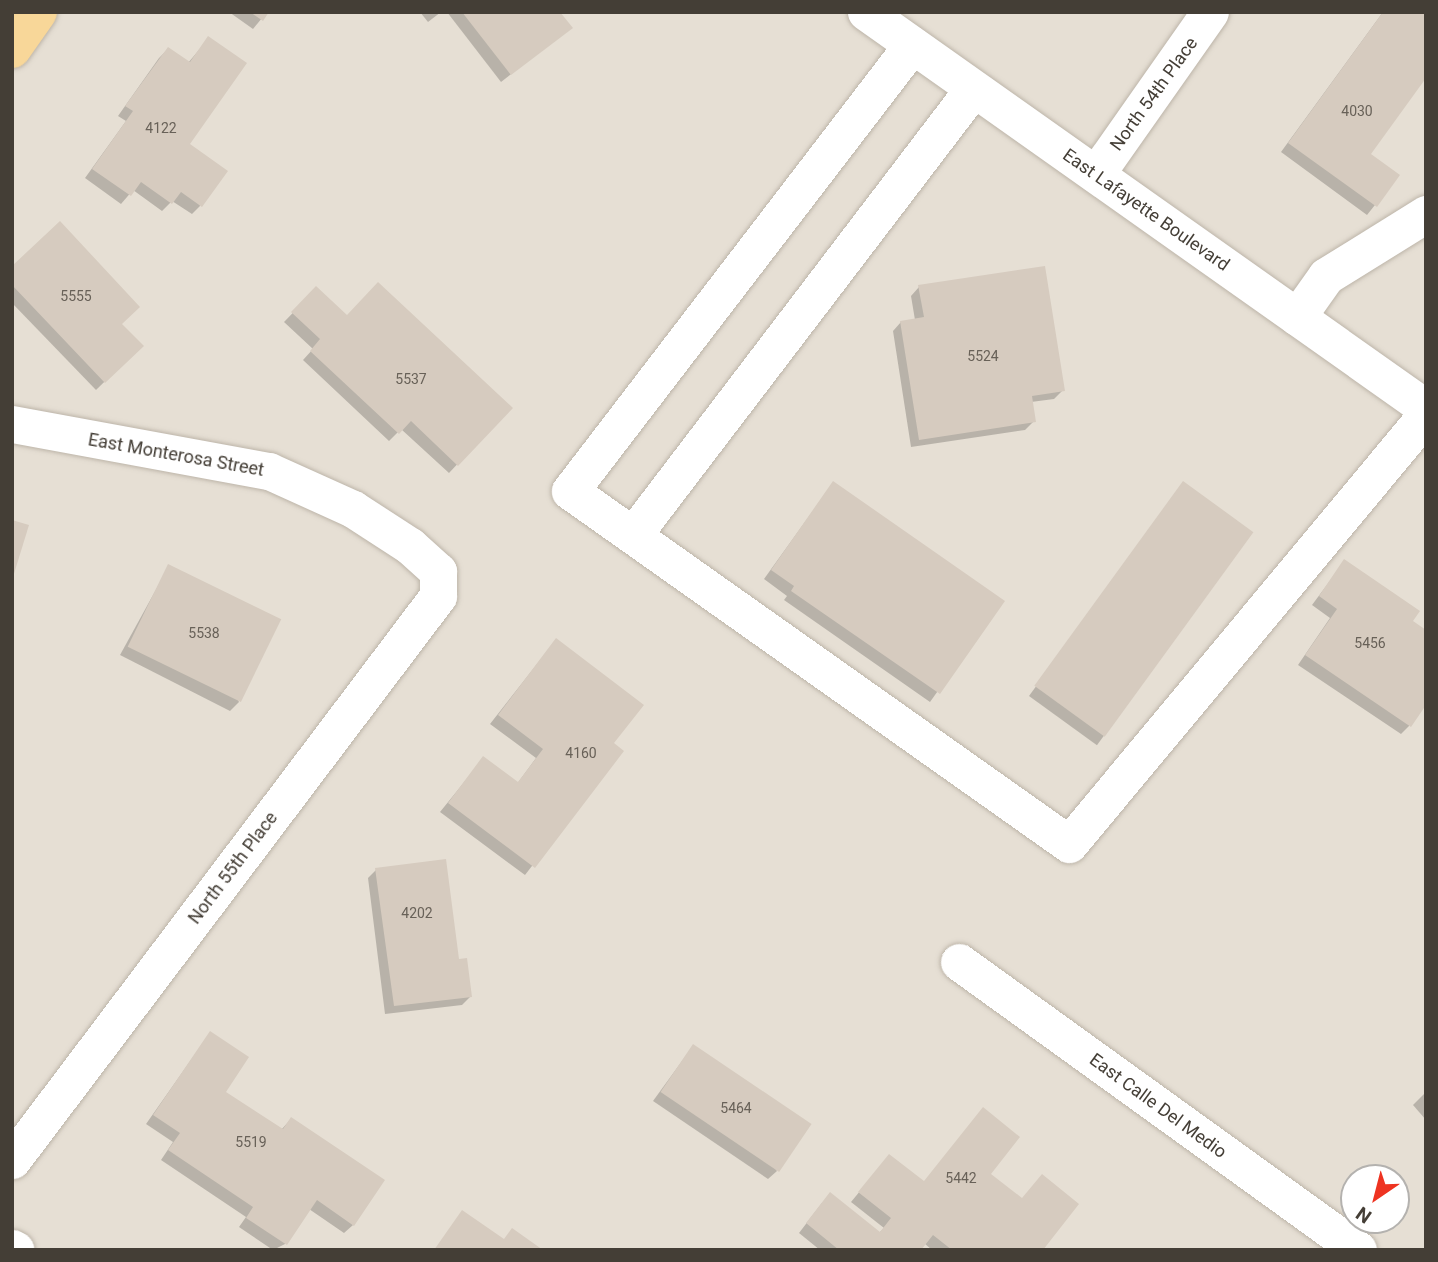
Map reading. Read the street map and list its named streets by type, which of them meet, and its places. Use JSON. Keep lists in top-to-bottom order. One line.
{"streets":{"street":["North 54th Place","East Lafayette Boulevard","East Monterosa Street","North 55th Place","East Calle Del Medio"]},"crossings":[["North 54th Place","East Lafayette Boulevard"],["East Monterosa Street","North 55th Place"]],"house_numbers":["4030","4122","5555","5524","5537","5538","5456","4160","4202","5464","5519","5442"],"north":"bottom left"}
